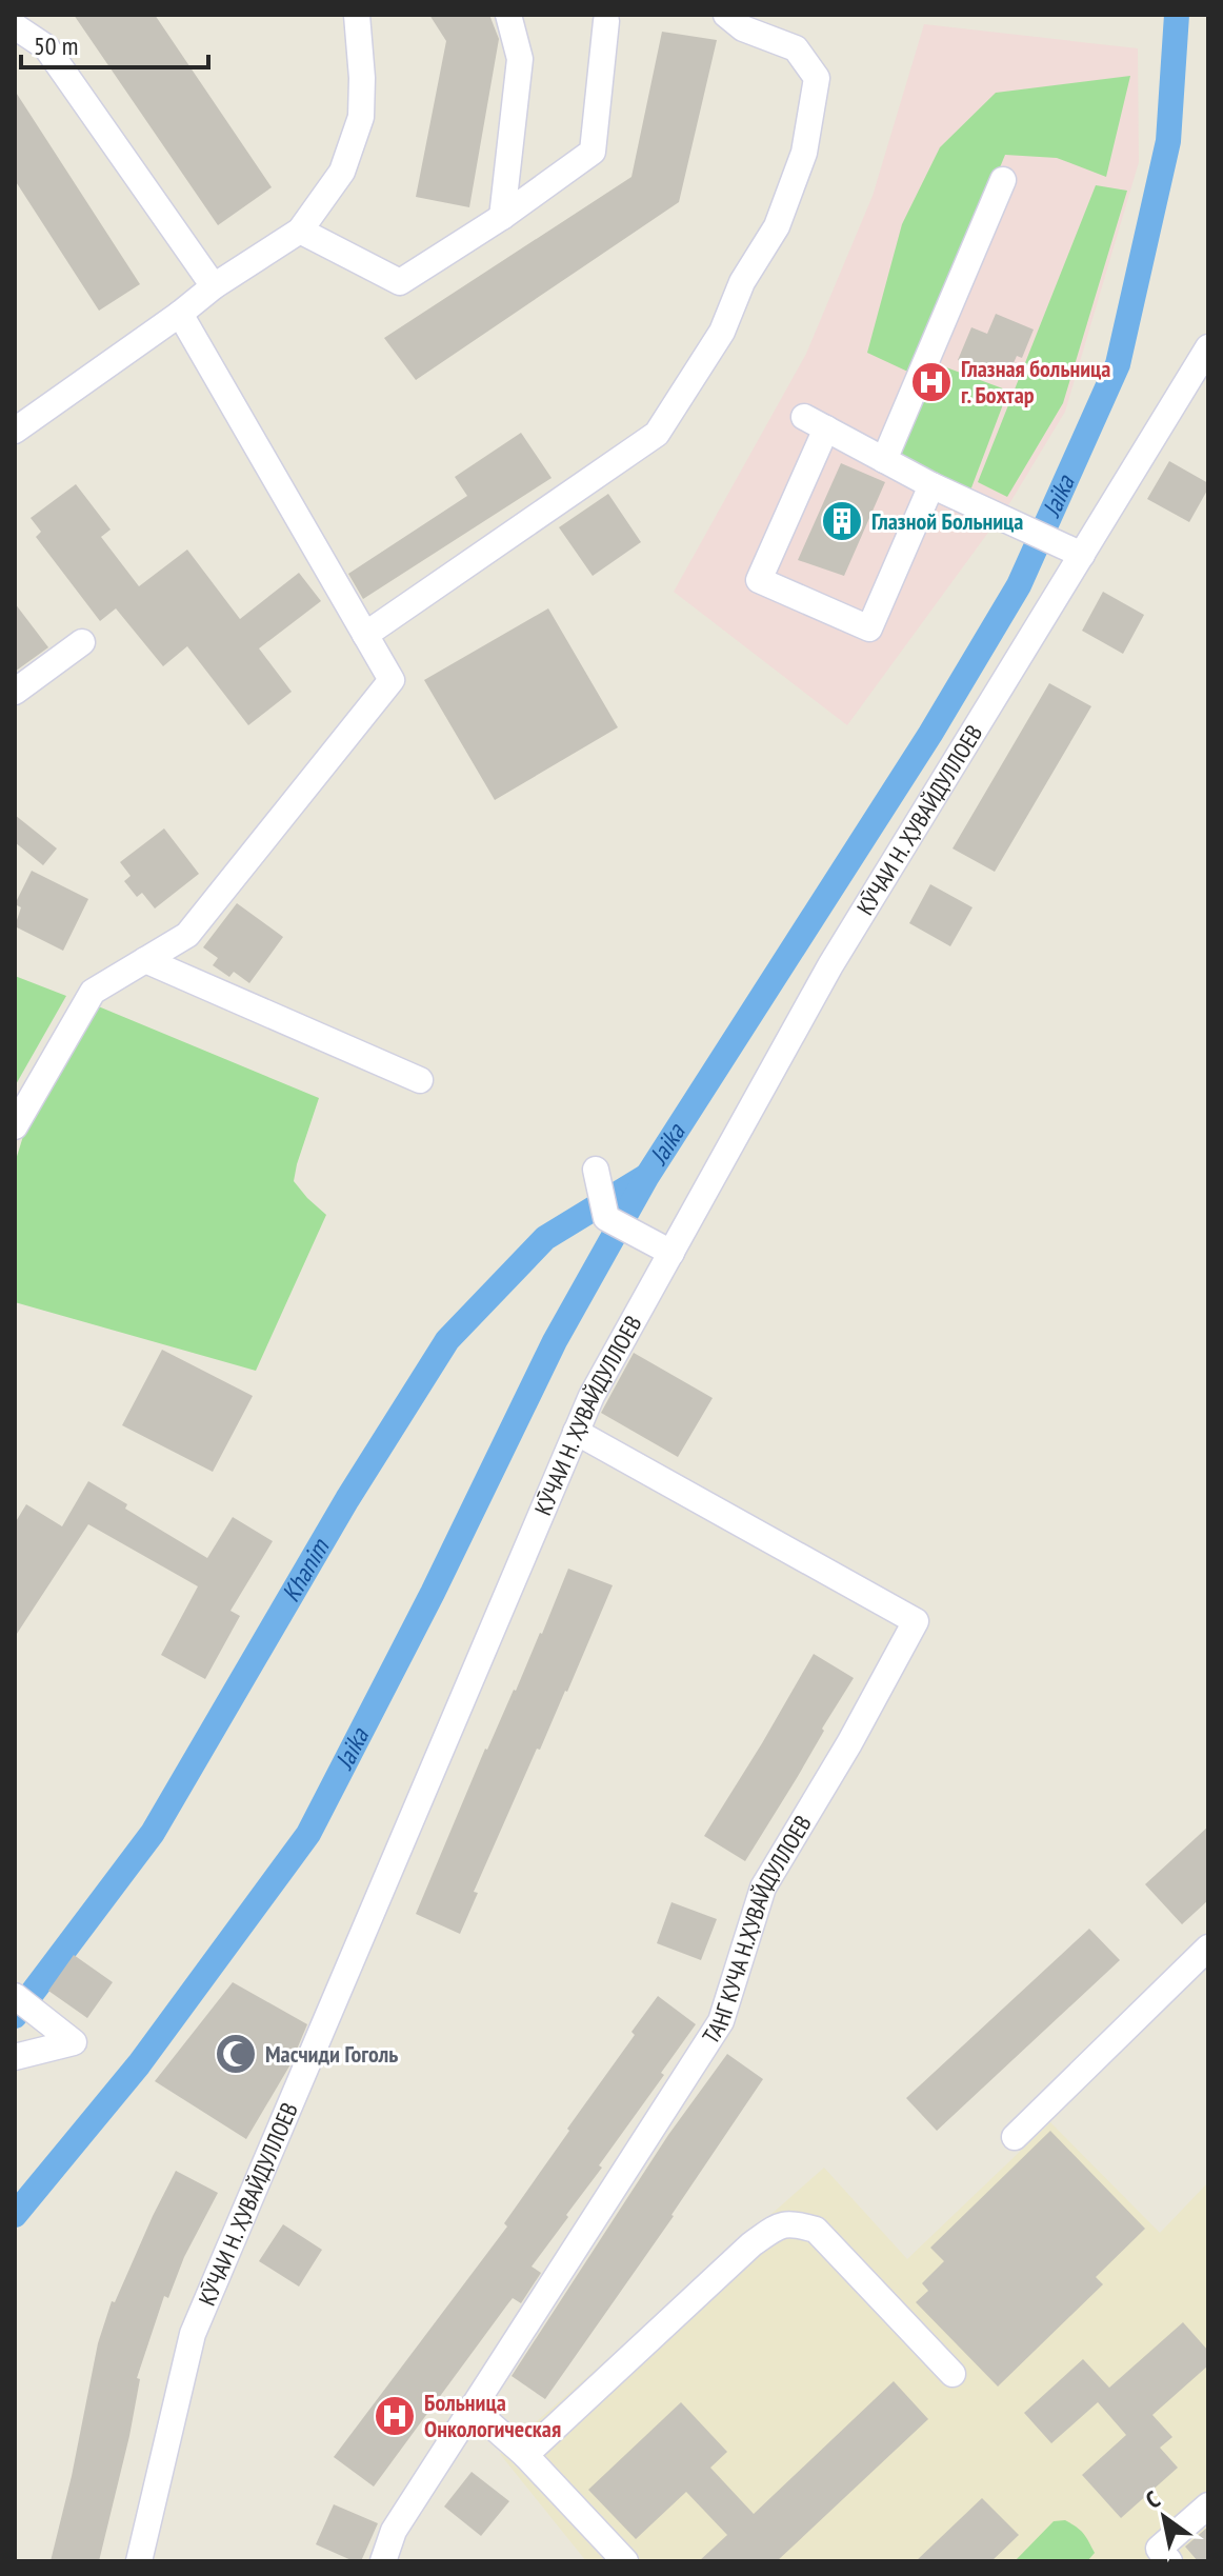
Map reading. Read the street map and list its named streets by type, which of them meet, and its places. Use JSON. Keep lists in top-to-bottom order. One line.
{"streets":{"street":["КӮЧАИ Н. ҲУВАЙДУЛЛОЕВ","ТАНГ КУЧА Н.ҲУВАЙДУЛЛОЕВ"]},"crossings":[["КӮЧАИ Н. ҲУВАЙДУЛЛОЕВ","ТАНГ КУЧА Н.ҲУВАЙДУЛЛОЕВ"]],"water":["Jaika","Khanim"],"places":{"hospital":["Глазная больница г. Бохтар","Больница Онкологическая"],"building":["Глазной Больница"],"mosque":["Масчиди Гоголь"]},"scale_bar":"50 m","north":"top left"}
